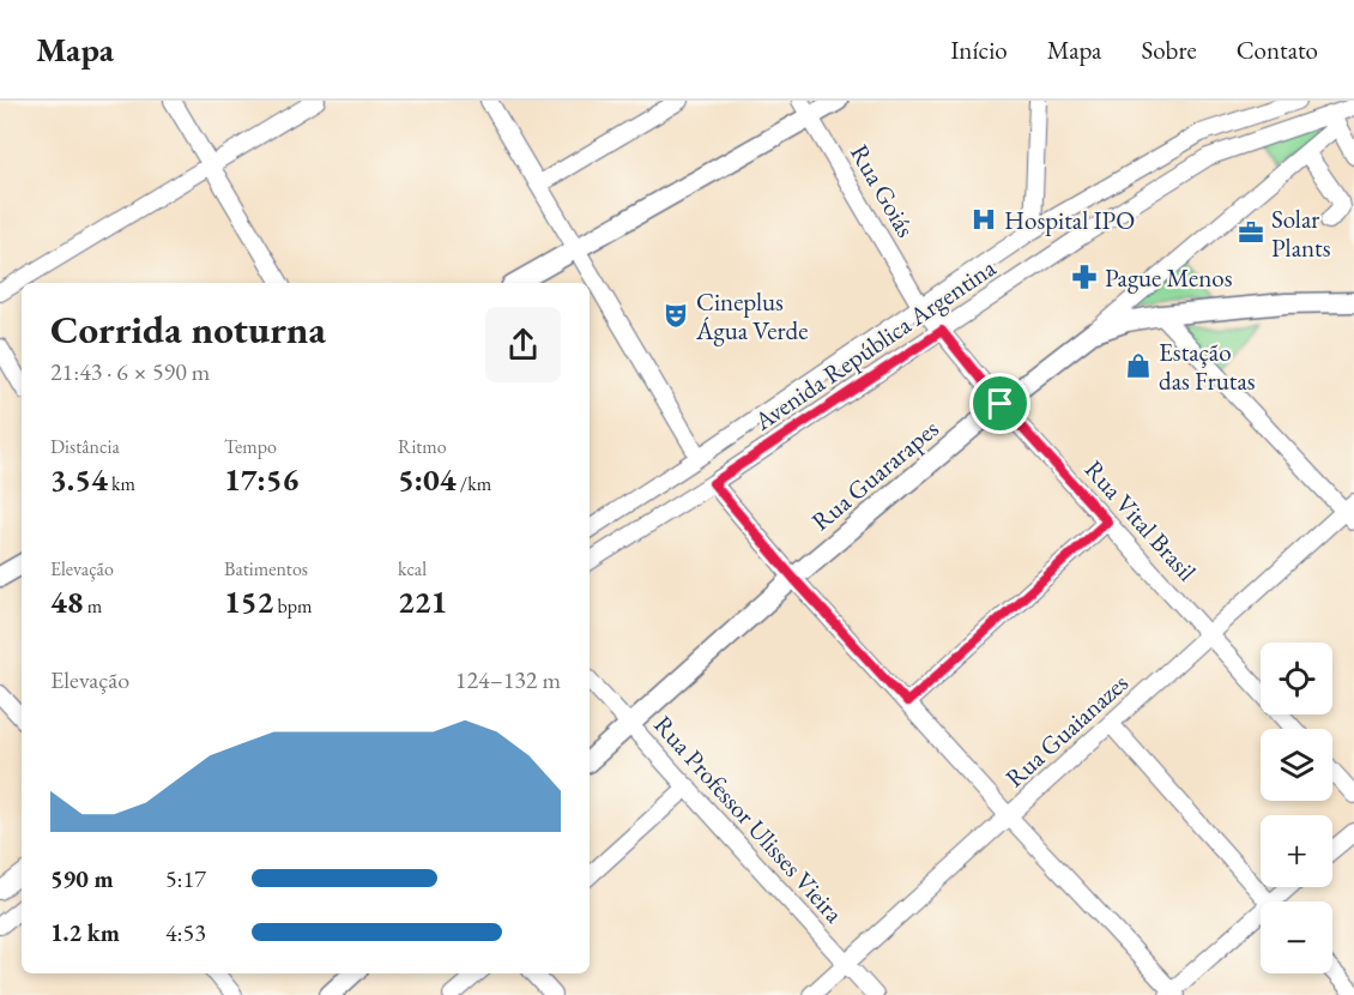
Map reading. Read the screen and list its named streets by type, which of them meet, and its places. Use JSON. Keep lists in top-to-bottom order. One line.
{"streets":{"main road":["Rua Guararapes"],"street":["Rua Goiás","Avenida República Argentina","Rua Vital Brasil","Rua Guaianazes","Rua Professor Ulisses Vieira"]},"crossings":[["Rua Goiás","Avenida República Argentina"],["Rua Goiás","Rua Vital Brasil"],["Avenida República Argentina","Rua Guararapes"],["Avenida República Argentina","Rua Vital Brasil"],["Rua Guararapes","Rua Vital Brasil"],["Rua Guararapes","Rua Professor Ulisses Vieira"],["Rua Vital Brasil","Rua Guaianazes"],["Rua Guaianazes","Rua Professor Ulisses Vieira"]],"places":{"hospital":["Hospital IPO"],"office":["Solar Plants"],"pharmacy":["Pague Menos"],"theatre":["Cineplus Água Verde"],"shop":["Estação das Frutas"]},"page":{"header":"Mapa","nav":["Início","Mapa","Sobre","Contato"],"heading":["Corrida noturna","21:43 · 6 × 590 m"],"stats":[["Distância","3.54 km"],["Tempo","17:56"],["Ritmo","5:04 /km"],["Elevação","48 m"],["Batimentos","152 bpm"],["kcal","221"]],"map_buttons":["+","−"],"chart":["Elevação","124–132 m"],"list":[{"name":"590 m","note":"5:17"},{"name":"1.2 km","note":"4:53"}]}}
